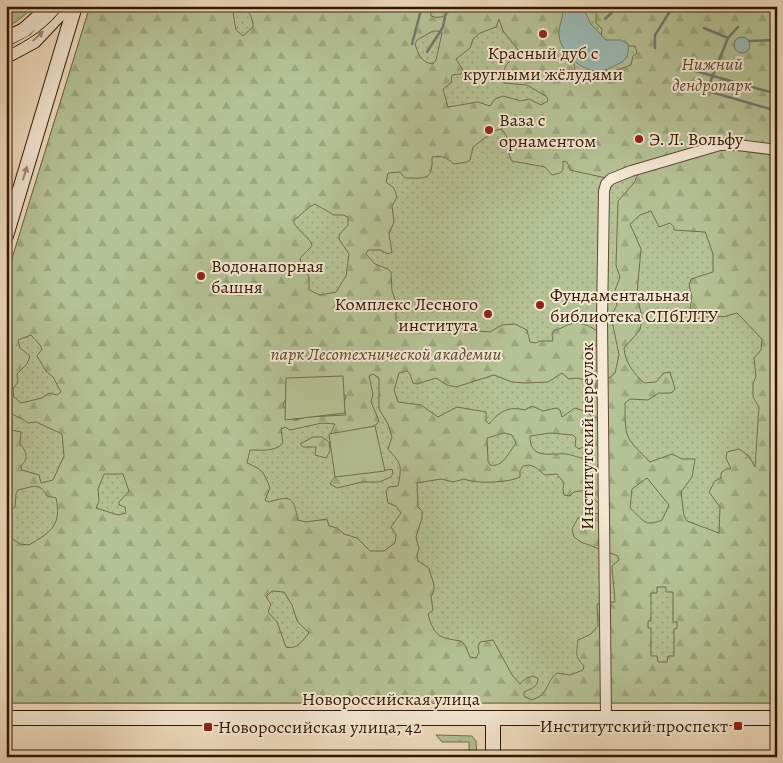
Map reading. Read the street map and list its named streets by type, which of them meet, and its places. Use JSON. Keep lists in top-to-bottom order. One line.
{"streets":{"main road":["Новороссийская улица"],"street":["Институтский переулок"]},"crossings":[["Институтский переулок","Новороссийская улица"]],"parks":["Нижний дендропарк","парк Лесотехнической академии"],"places":{"other":["Красный дуб с круглыми жёлудями","Ваза с орнаментом","Э. Л. Вольфу","Водонапорная башня","Фундаментальная библиотека СПбГЛТУ","Комплекс Лесного института"],"transit":["Институтский проспект","Новороссийская улица, 42"]}}
